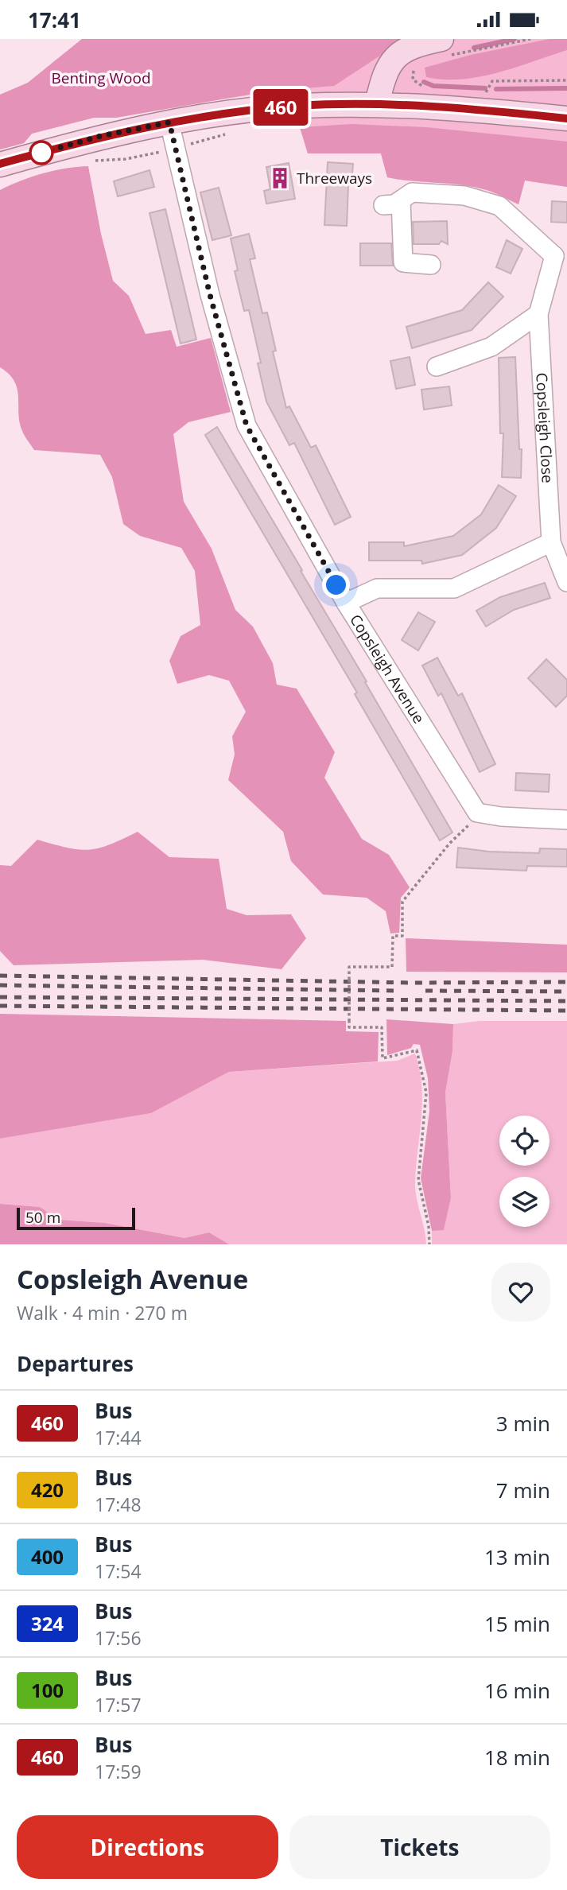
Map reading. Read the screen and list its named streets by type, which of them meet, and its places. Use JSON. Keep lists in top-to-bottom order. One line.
{"streets":{"street":["Copsleigh Close","Copsleigh Avenue"]},"parks":["Benting Wood"],"places":{"building":["Threeways"]},"lines":["bus line 460"],"scale_bar":"50 m","page":{"status":"17:41","on_map":"460","scale":"50 m","heading":[["Copsleigh Avenue","Walk · 4 min · 270 m"],"Departures"],"list":[{"mark":"460","name":"Bus","note":"17:44","value":"3 min"},{"mark":"420","name":"Bus","note":"17:48","value":"7 min"},{"mark":"400","name":"Bus","note":"17:54","value":"13 min"},{"mark":"324","name":"Bus","note":"17:56","value":"15 min"},{"mark":"100","name":"Bus","note":"17:57","value":"16 min"},{"mark":"460","name":"Bus","note":"17:59","value":"18 min"}],"buttons":["Directions","Tickets"]}}
